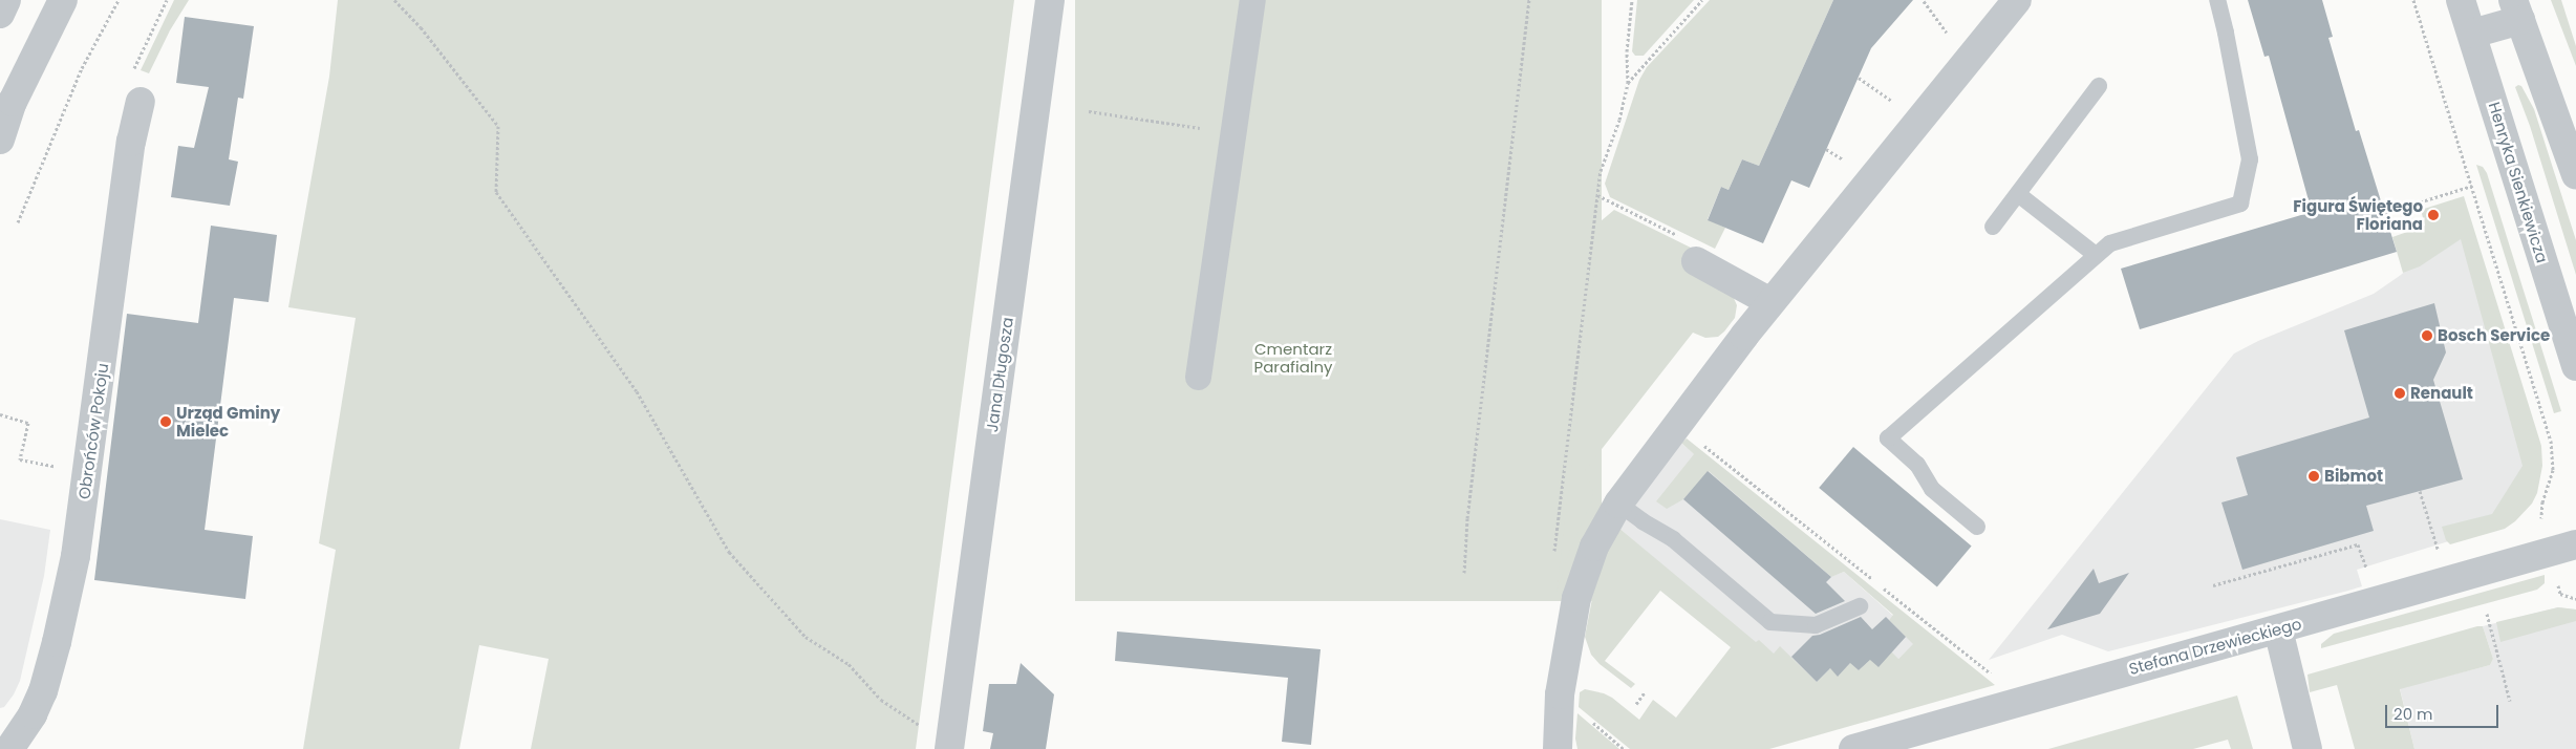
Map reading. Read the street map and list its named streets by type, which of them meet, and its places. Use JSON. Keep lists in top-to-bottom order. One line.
{"streets":{"street":["Henryka Sienkiewicza","Jana Długosza","Obrońców Pokoju","Stefana Drzewieckiego"]},"parks":["Cmentarz Parafialny"],"places":["Figura Świętego Floriana","Bosch Service","Renault","Urząd Gminy Mielec","Bibmot"],"scale_bar":"20 m"}
